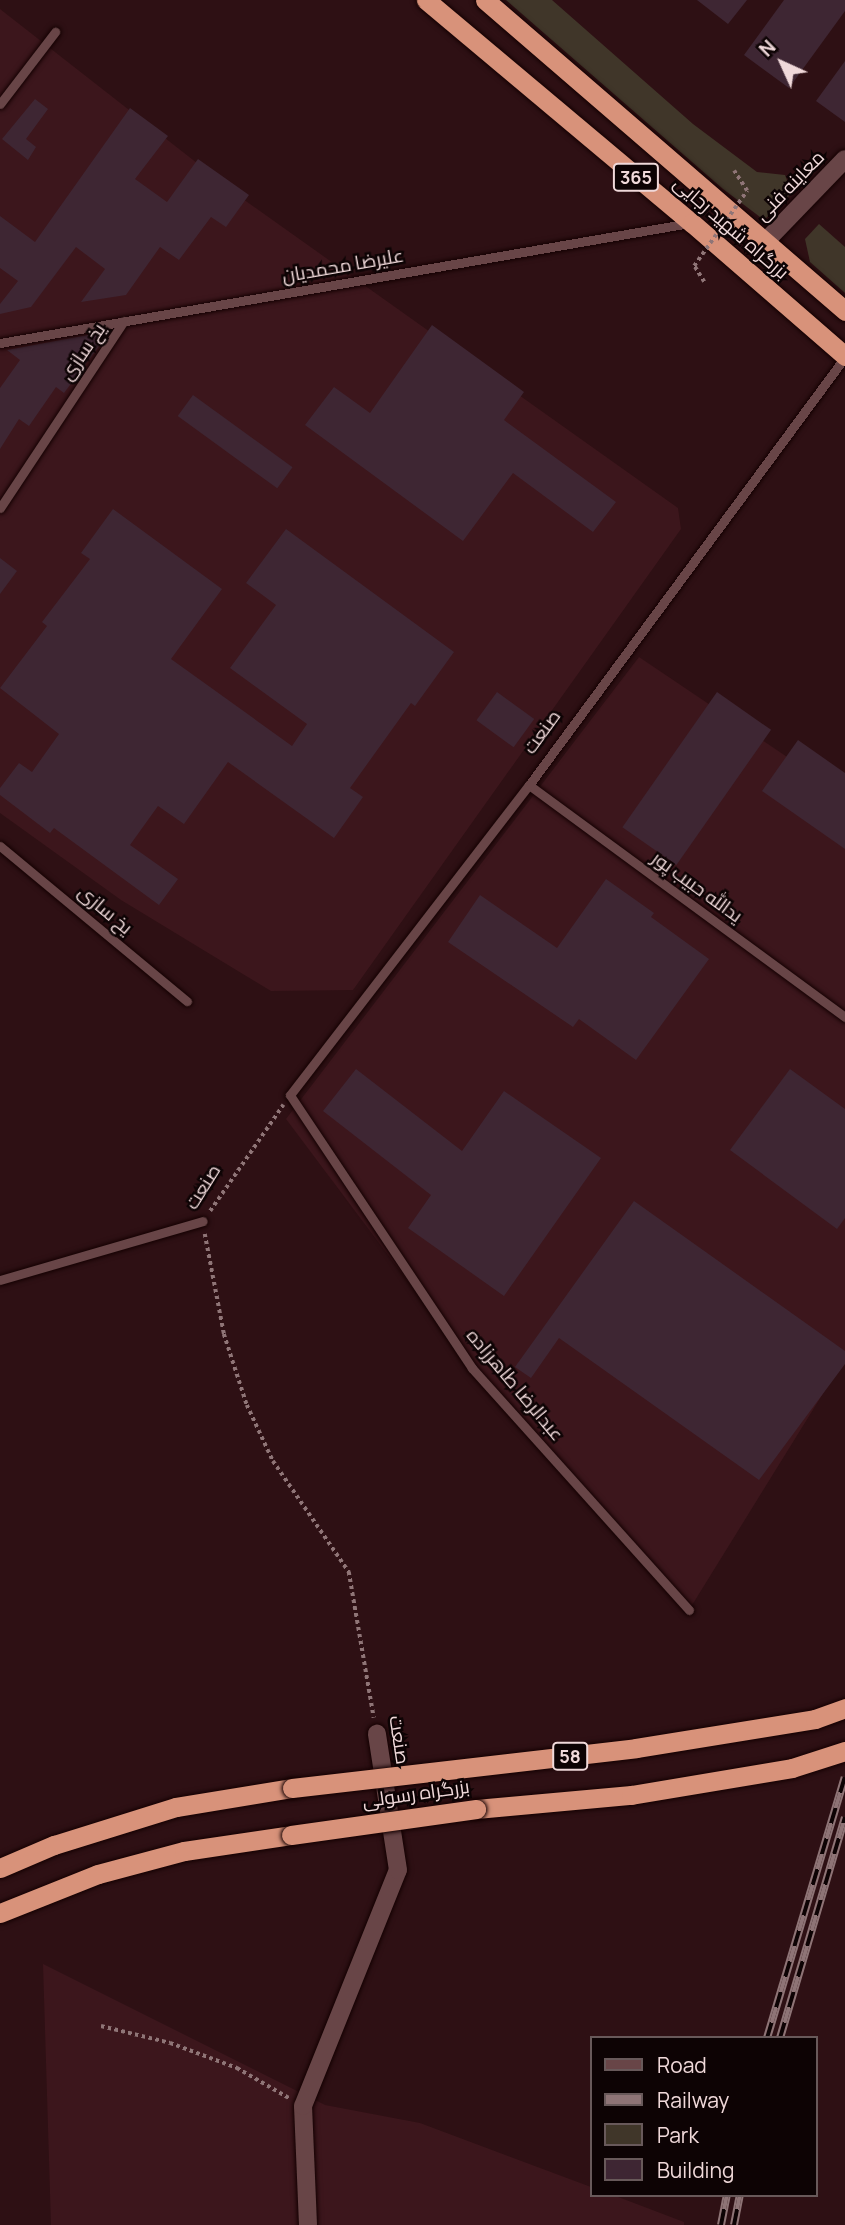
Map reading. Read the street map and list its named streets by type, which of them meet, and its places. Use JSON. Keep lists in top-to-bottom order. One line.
{"streets":{"highway":["365","بزرگراه شهید رجایی","58","بزرگراه رسولی"],"street":["معاینه فنی","صنعت"],"lane":["علیرضا محمدیان","یخ سازی","یدالله حبیب پور","عبدالرضا طاهرزاده"]},"crossings":[["معاینه فنی","بزرگراه شهید رجایی"],["بزرگراه شهید رجایی","علیرضا محمدیان"],["بزرگراه شهید رجایی","صنعت"],["علیرضا محمدیان","یخ سازی"],["صنعت","یدالله حبیب پور"],["صنعت","عبدالرضا طاهرزاده"]],"legend":["Road","Railway","Park","Building"],"north":"top left"}
